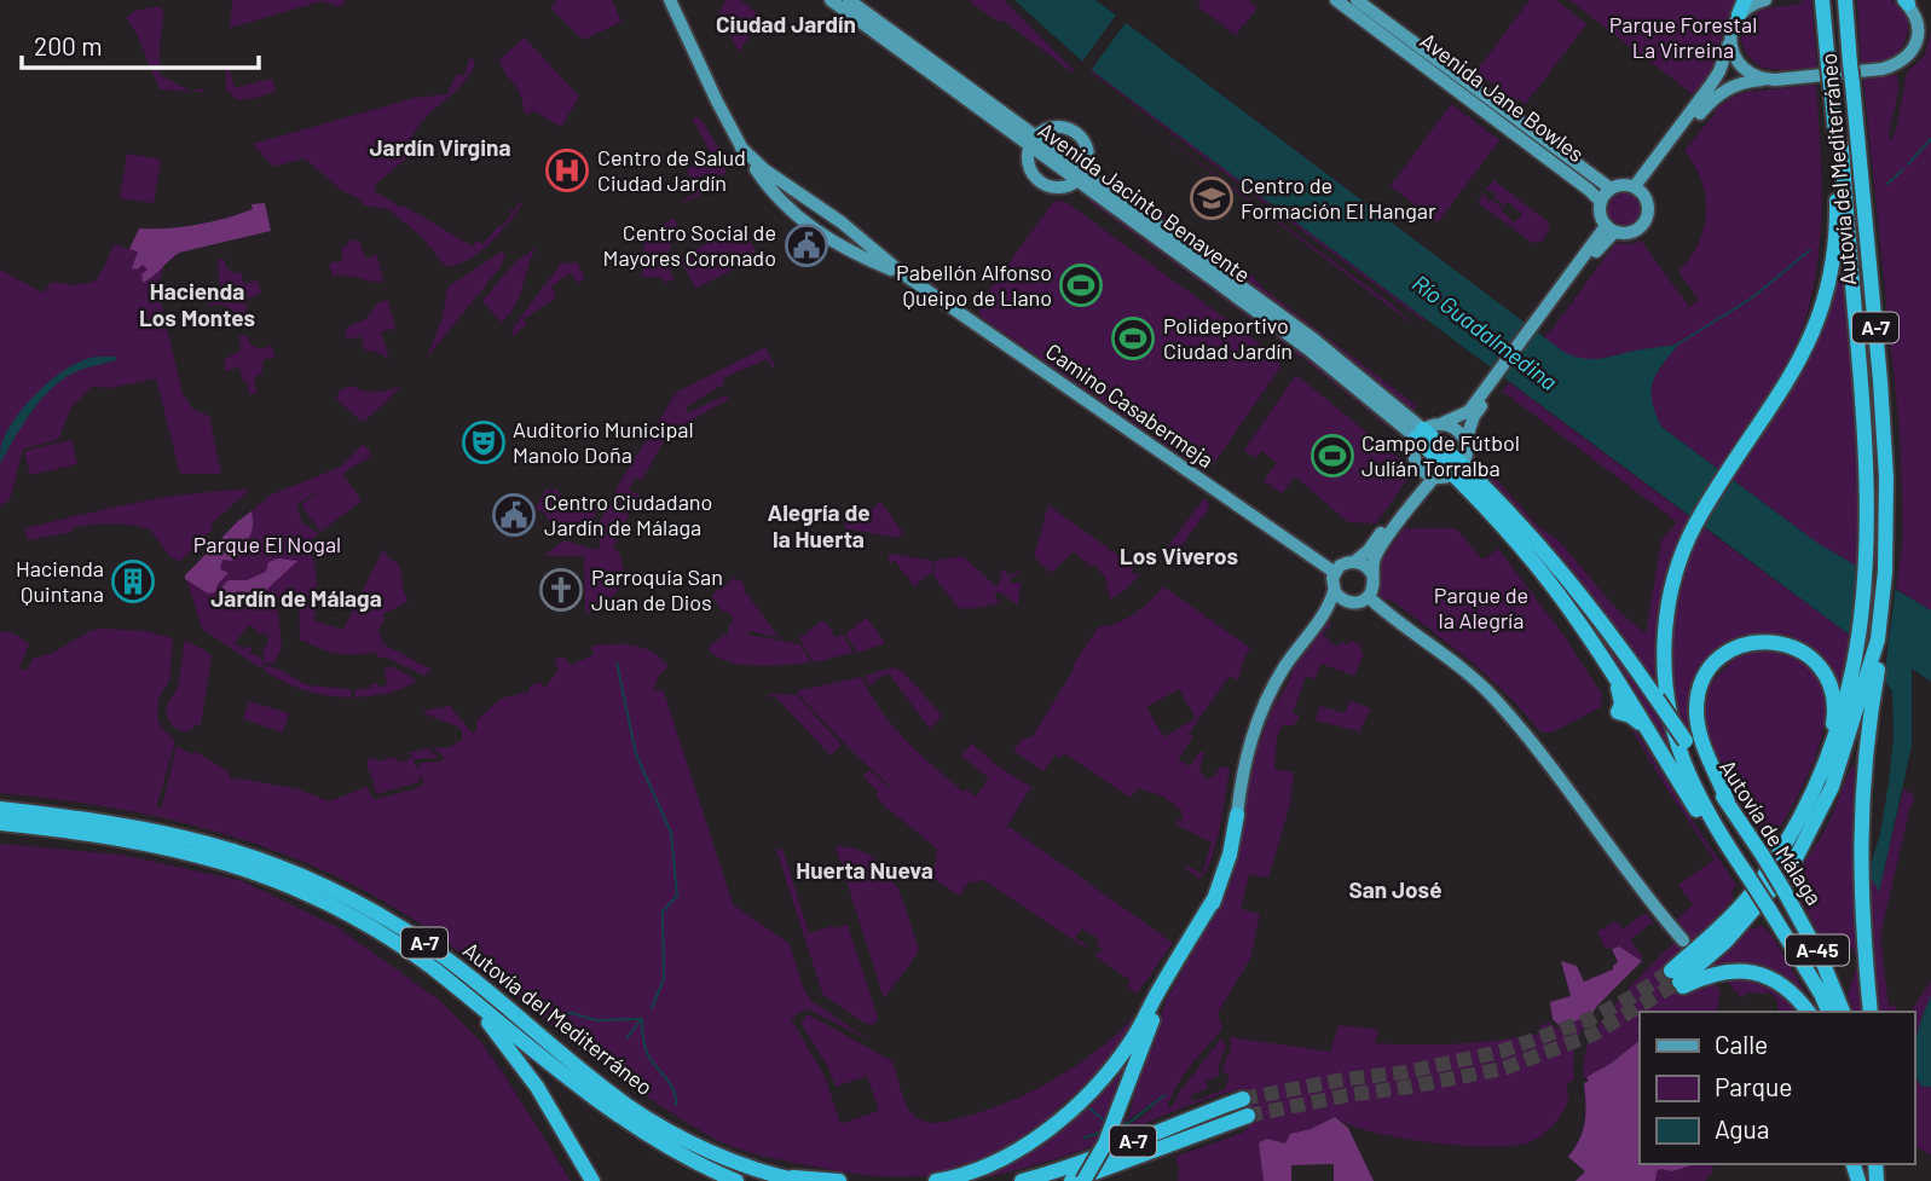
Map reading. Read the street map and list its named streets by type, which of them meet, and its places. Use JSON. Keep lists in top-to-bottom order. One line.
{"streets":{"highway":["Autovía del Mediterráneo","Avenida Jacinto Benavente","A-7","Autovía de Málaga","A-45"],"main road":["Avenida Jane Bowles","Camino Casabermeja"]},"crossings":[["Avenida Jacinto Benavente","Autovía de Málaga"]],"districts":["Ciudad Jardín","Jardín Virgina","Hacienda Los Montes","Alegría de la Huerta","Los Viveros","Jardín de Málaga","Huerta Nueva","San José"],"water":["Río Guadalmedina"],"parks":["Parque Forestal La Virreina","Parque El Nogal","Parque de la Alegría"],"places":{"hospital":["Centro de Salud Ciudad Jardín"],"school or university":["Centro de Formación El Hangar"],"public building":["Centro Social de Mayores Coronado","Centro Ciudadano Jardín de Málaga"],"sports":["Pabellón Alfonso Queipo de Llano","Polideportivo Ciudad Jardín","Campo de Fútbol Julíán Torralba"],"theatre":["Auditorio Municipal Manolo Doña"],"building":["Hacienda Quintana"],"church":["Parroquia San Juan de Dios"]},"legend":["Calle","Parque","Agua"],"scale_bar":"200 m"}
